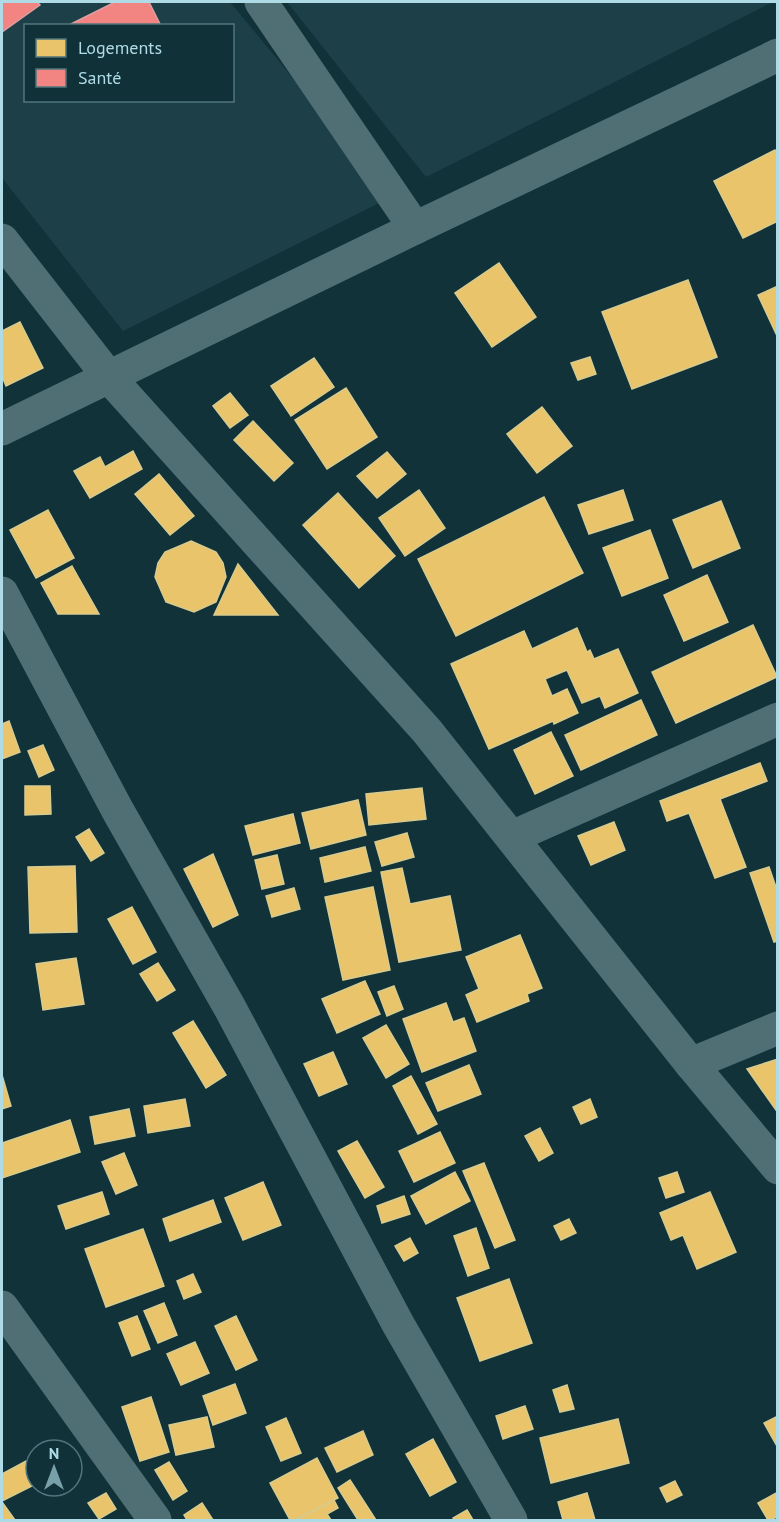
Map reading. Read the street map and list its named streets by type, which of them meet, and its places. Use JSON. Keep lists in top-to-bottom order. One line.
{"legend":["Logements","Santé"],"north":"top"}
